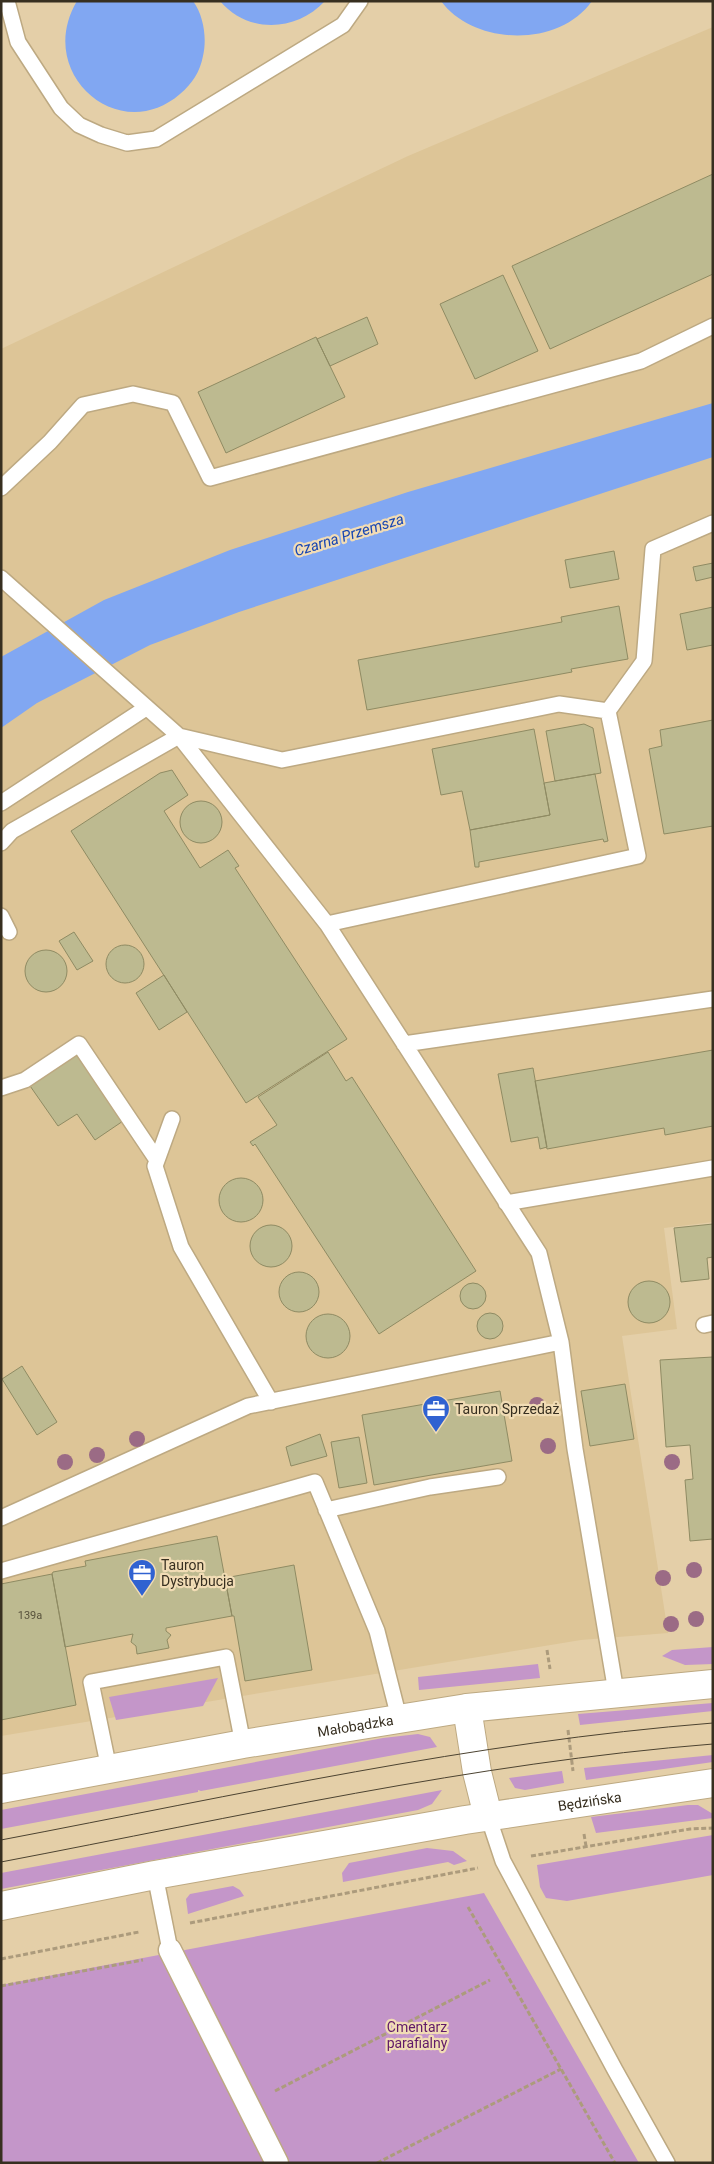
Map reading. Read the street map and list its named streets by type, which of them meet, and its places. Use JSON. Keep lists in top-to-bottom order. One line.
{"streets":{"street":["Małobądzka","Będzińska"]},"water":["Czarna Przemsza"],"parks":["Cmentarz parafialny"],"places":{"office":["Tauron Sprzedaż","Tauron Dystrybucja"]},"house_numbers":["139a"]}
